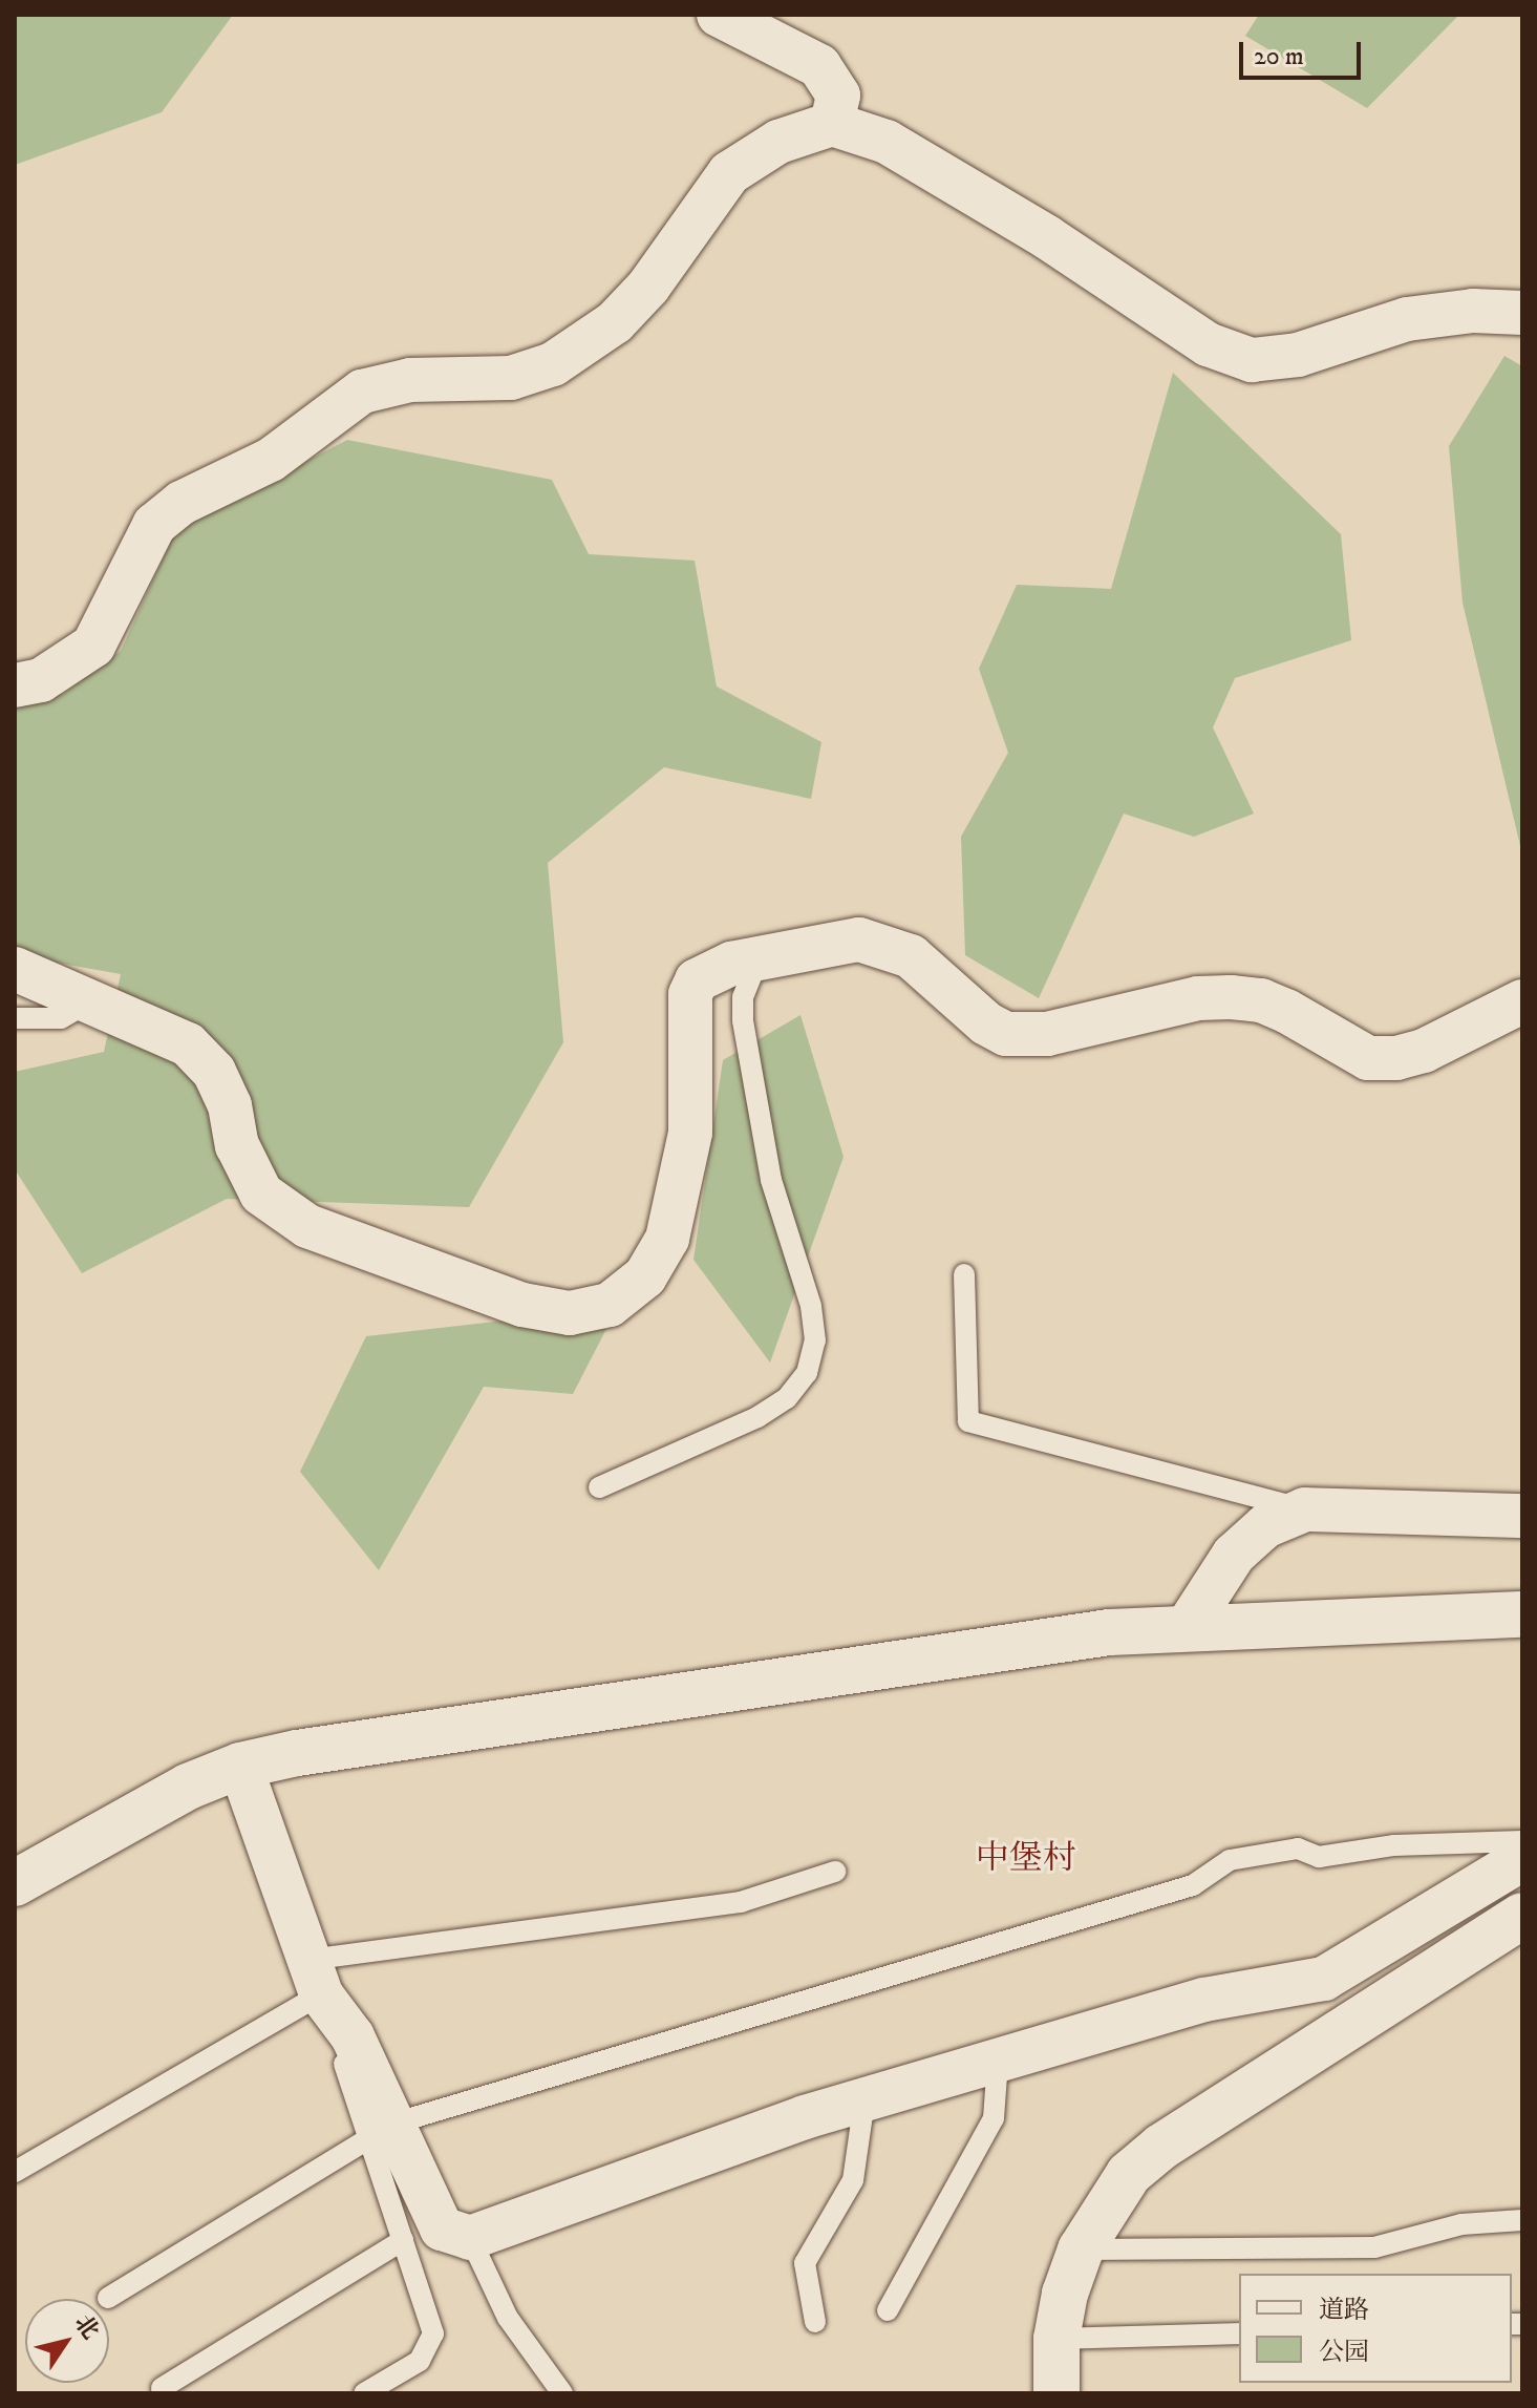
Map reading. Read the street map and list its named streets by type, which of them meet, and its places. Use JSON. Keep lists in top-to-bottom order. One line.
{"districts":["中堡村"],"legend":["道路","公园"],"scale_bar":"20 m","north":"top right"}
